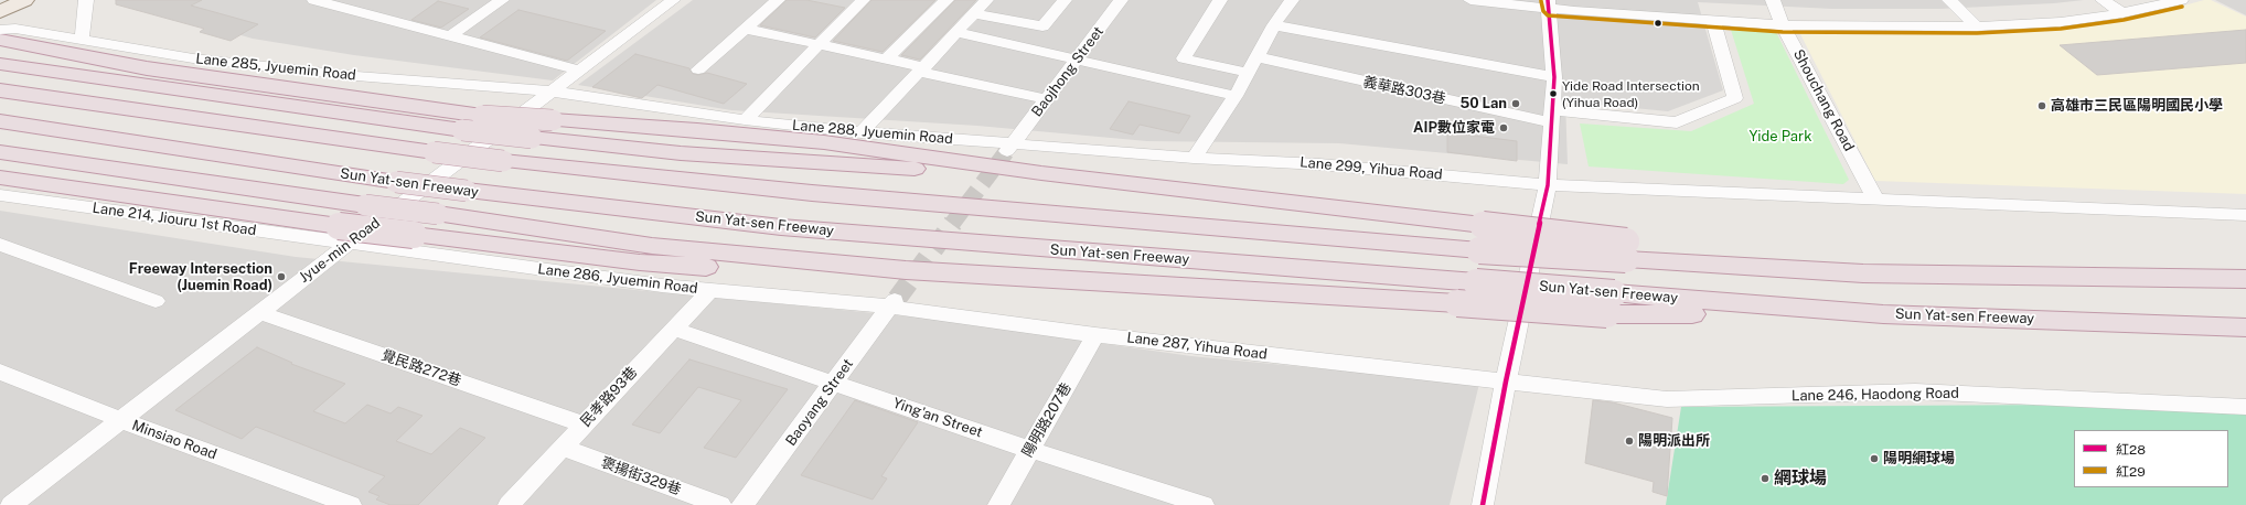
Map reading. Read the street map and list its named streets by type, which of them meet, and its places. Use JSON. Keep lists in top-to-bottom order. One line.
{"streets":{"highway":["Sun Yat-sen Freeway"],"street":["Lane 285, Jyuemin Road","Baojhong Street","義華路303巷","Shouchang Road","Lane 288, Jyuemin Road","Lane 299, Yihua Road","Jyue-min Road","Lane 286, Jyuemin Road","Lane 287, Yihua Road","覺民路272巷","Lane 246, Haodong Road","民孝路93巷","Baoyang Street","Ying'an Street","陽明路207巷","Minsiao Road","褒揚街329巷"]},"crossings":[["Lane 285, Jyuemin Road","Lane 288, Jyuemin Road"],["Lane 285, Jyuemin Road","Jyue-min Road"],["Baojhong Street","Lane 288, Jyuemin Road"],["Shouchang Road","Lane 299, Yihua Road"],["Lane 288, Jyuemin Road","Lane 299, Yihua Road"],["Lane 288, Jyuemin Road","Jyue-min Road"],["Jyue-min Road","Lane 286, Jyuemin Road"],["Jyue-min Road","覺民路272巷"],["Jyue-min Road","Minsiao Road"],["Lane 286, Jyuemin Road","Lane 287, Yihua Road"],["Lane 286, Jyuemin Road","民孝路93巷"],["Lane 286, Jyuemin Road","Baoyang Street"],["Lane 287, Yihua Road","Lane 246, Haodong Road"],["Lane 287, Yihua Road","Baoyang Street"],["Lane 287, Yihua Road","陽明路207巷"],["覺民路272巷","民孝路93巷"],["民孝路93巷","Ying'an Street"],["民孝路93巷","褒揚街329巷"],["Baoyang Street","Ying'an Street"],["Ying'an Street","陽明路207巷"]],"parks":["Yide Park"],"places":["Yide Road Intersection (Yihua Road)","50 Lan","高雄市三民區陽明國民小學","AIP數位家電","Freeway Intersection (Juemin Road)","陽明派出所","陽明網球場","網球場"],"lines":["transit line 紅28","transit line 紅29"],"legend":["紅28","紅29"]}
